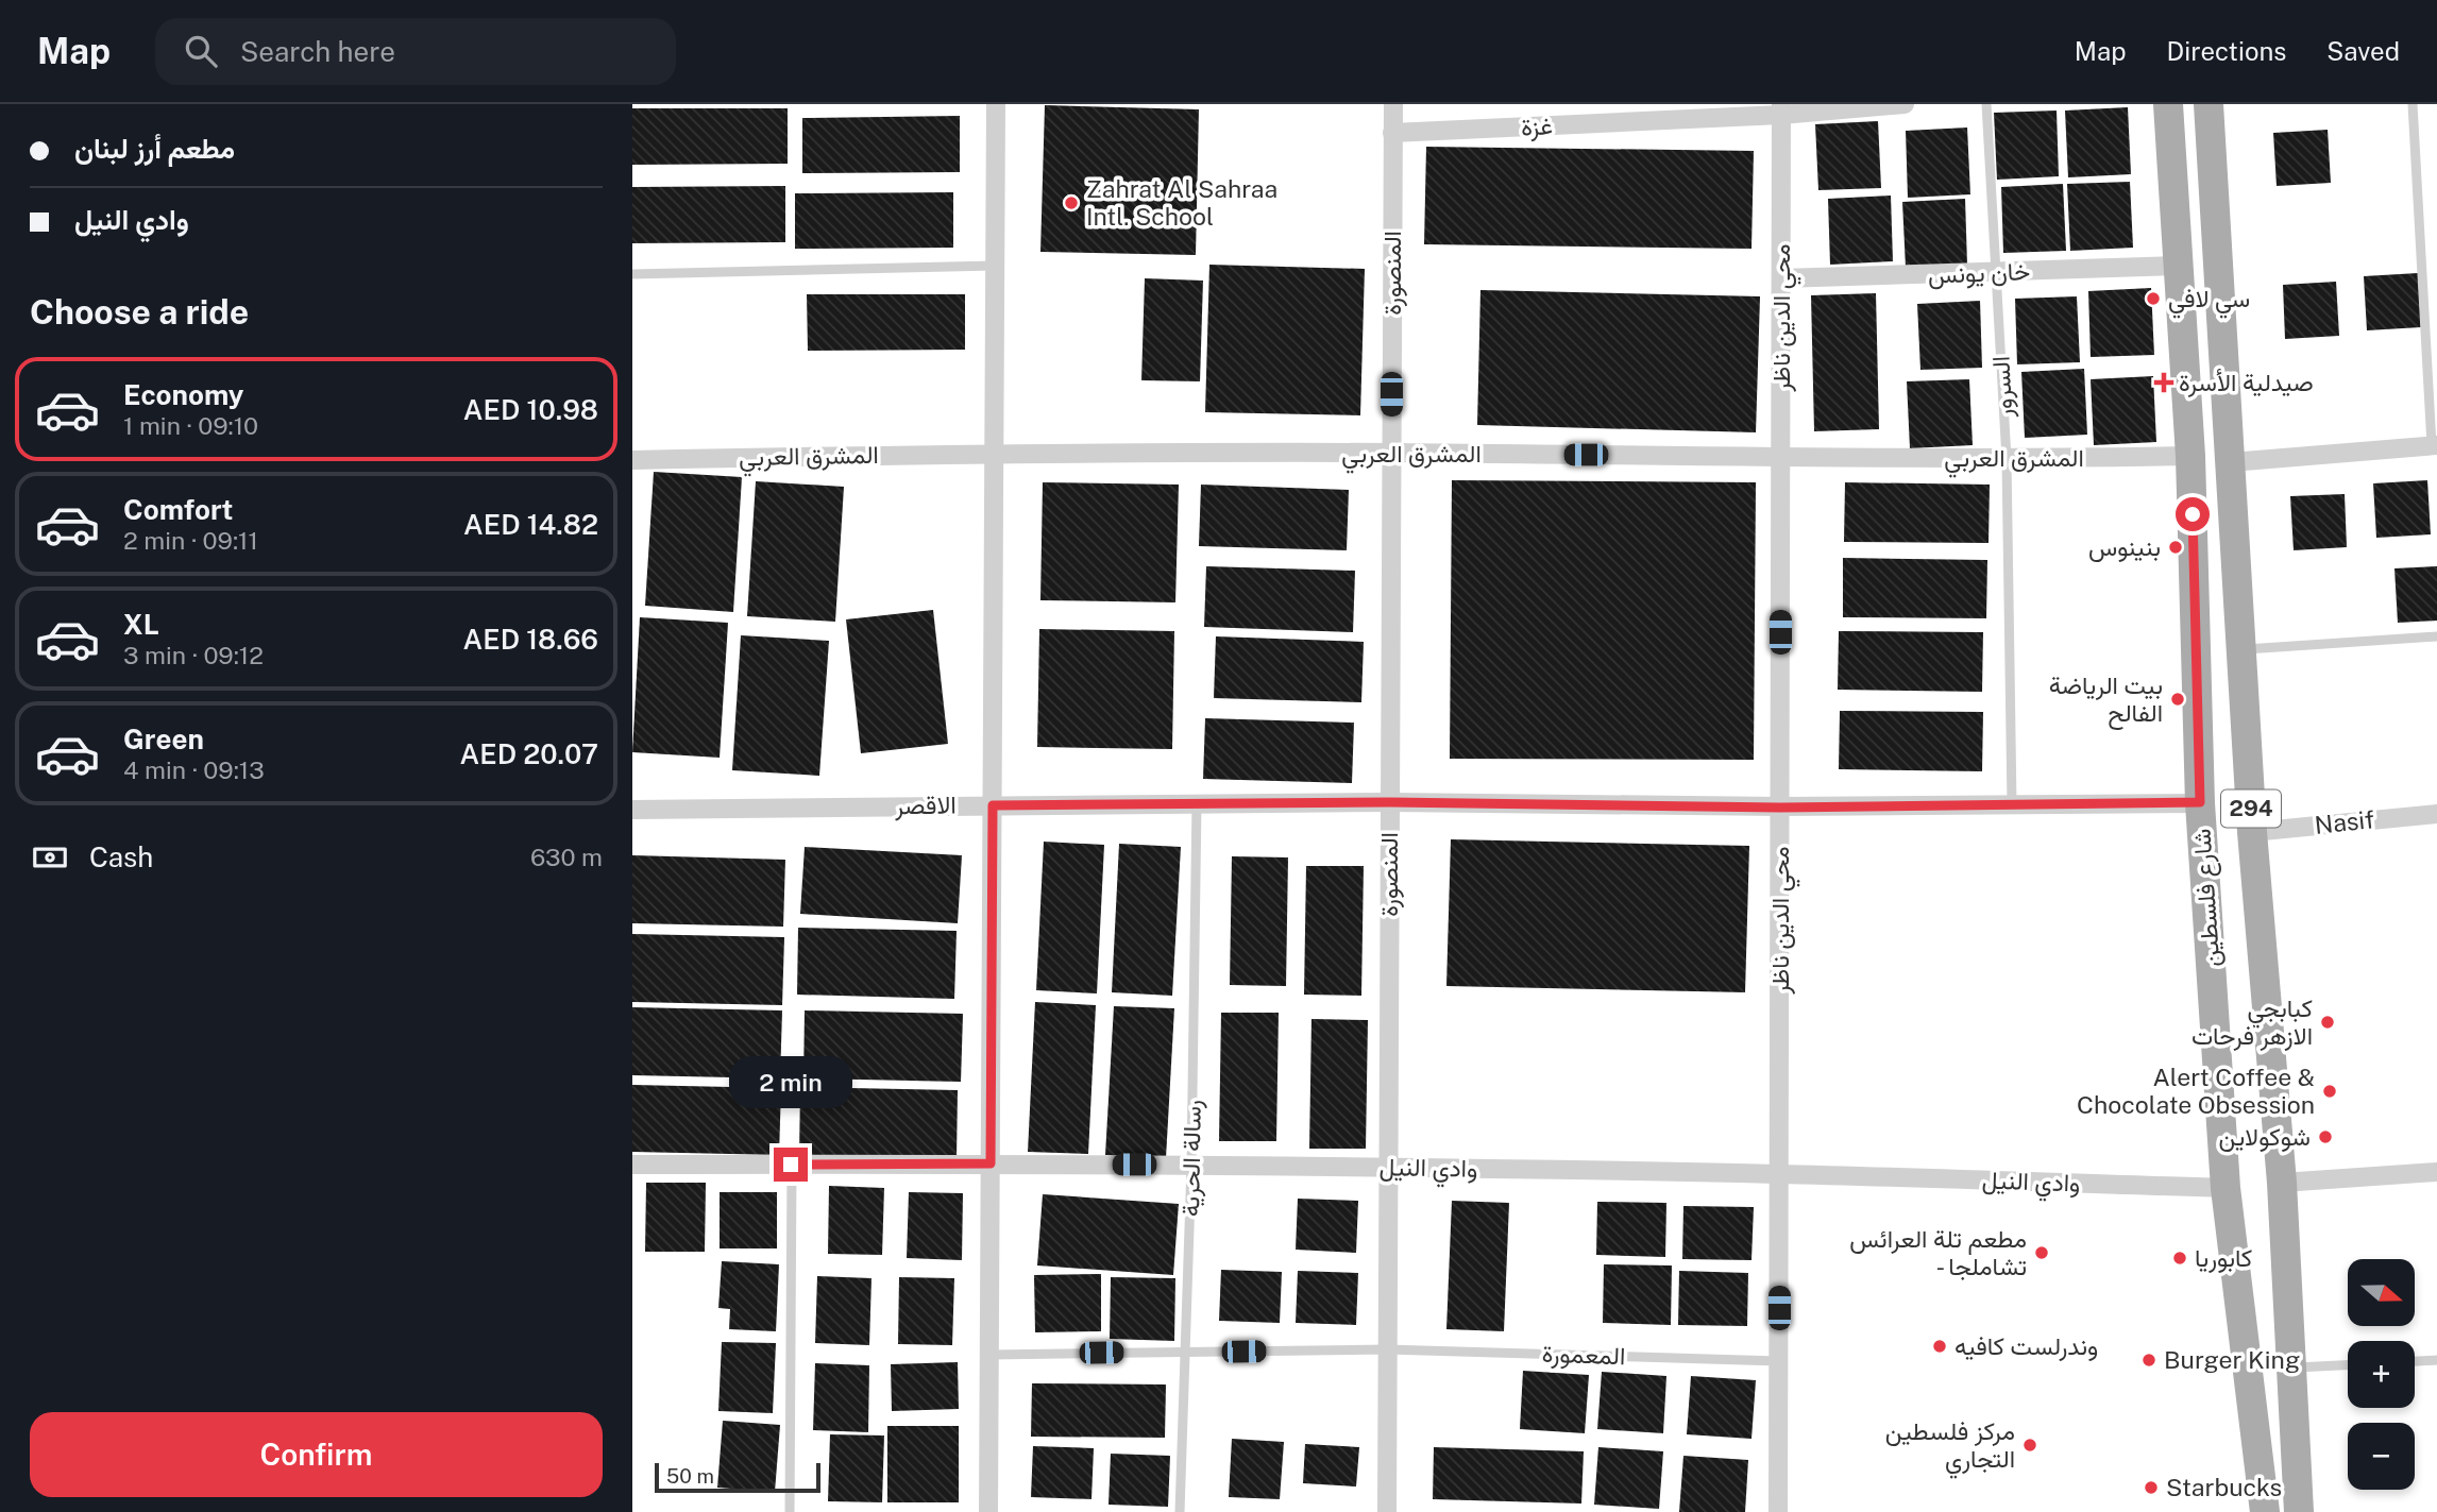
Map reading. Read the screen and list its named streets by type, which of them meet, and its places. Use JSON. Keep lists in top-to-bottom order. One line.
{"streets":{"main road":["294","شارع فلسطين"],"street":["غزة","المنصورة","خان يونس","محي الدين ناظر","المشرق العربي","الاقصر","Nasif","وادي النيل"],"lane":["السرور","رسالة الحرية","المعمورة"]},"crossings":[["غزة","المنصورة"],["غزة","محي الدين ناظر"],["المنصورة","المشرق العربي"],["المنصورة","الاقصر"],["المنصورة","وادي النيل"],["المنصورة","المعمورة"],["خان يونس","محي الدين ناظر"],["خان يونس","السرور"],["خان يونس","شارع فلسطين"],["محي الدين ناظر","المشرق العربي"],["محي الدين ناظر","الاقصر"],["محي الدين ناظر","وادي النيل"],["محي الدين ناظر","المعمورة"],["السرور","المشرق العربي"],["السرور","الاقصر"],["المشرق العربي","شارع فلسطين"],["الاقصر","شارع فلسطين"],["الاقصر","رسالة الحرية"],["Nasif","شارع فلسطين"],["شارع فلسطين","وادي النيل"],["رسالة الحرية","وادي النيل"],["رسالة الحرية","المعمورة"]],"places":{"other":["Zahrat Al Sahraa Intl. School","سي لافي","بنينوس","بيت الرياضة الفالح","كبابجي الازهر فرحات","Alert Coffee & Chocolate Obsession","شوكولاين","مطعم تلة العرائس - تشاملجا","كابوريا","وندرلست كافيه","Burger King","مركز فلسطين التجاري","Starbucks"],"health":["صيدلية الأسرة"]},"scale_bar":"50 m","north":"right","page":{"header":"Map","search":"Search here","nav":["Map","Directions","Saved"],"banner":["مطعم أرز لبنان","وادي النيل"],"heading":"Choose a ride","list":[{"name":"Economy","note":"1 min · 09:10","value":"AED 10.98"},{"name":"Comfort","note":"2 min · 09:11","value":"AED 14.82"},{"name":"XL","note":"3 min · 09:12","value":"AED 18.66"},{"name":"Green","note":"4 min · 09:13","value":"AED 20.07"}],"pay":["Cash","630 m"],"bubble":"2 min","map_buttons":["+","−"],"buttons":"Confirm","scale":"50 m"}}
